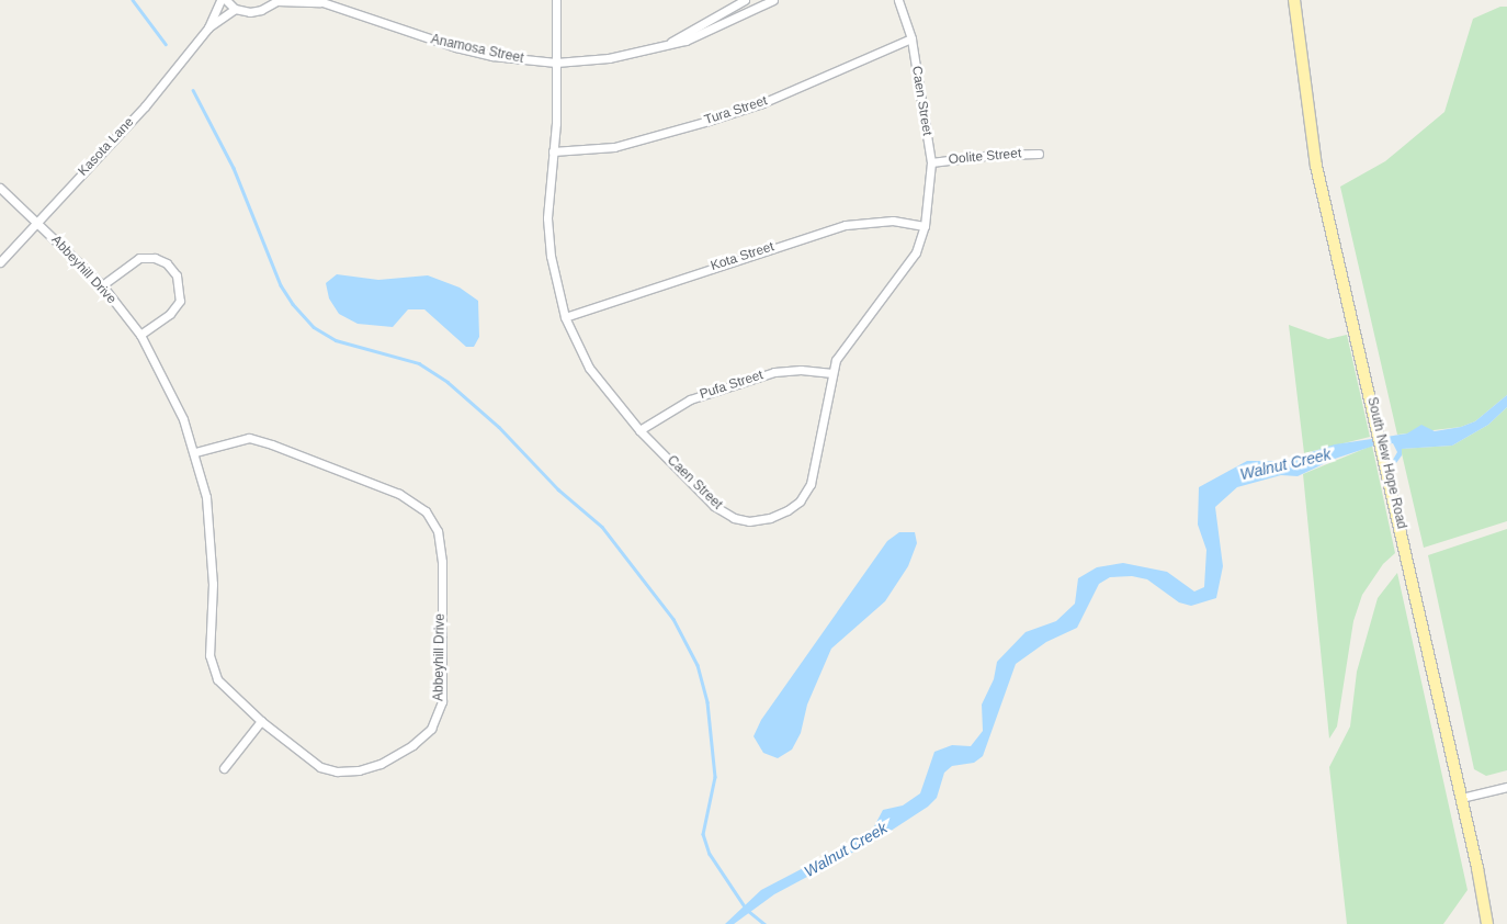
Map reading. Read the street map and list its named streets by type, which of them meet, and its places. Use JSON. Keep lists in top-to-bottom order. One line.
{"streets":{"main road":["South New Hope Road"],"street":["Anamosa Street","Caen Street","Tura Street","Kasota Lane","Oolite Street","Kota Street","Abbeyhill Drive","Pufa Street"]},"crossings":[["Anamosa Street","Caen Street"],["Caen Street","Tura Street"],["Caen Street","Oolite Street"],["Caen Street","Kota Street"],["Caen Street","Pufa Street"],["Kasota Lane","Abbeyhill Drive"]],"water":["Walnut Creek"]}
